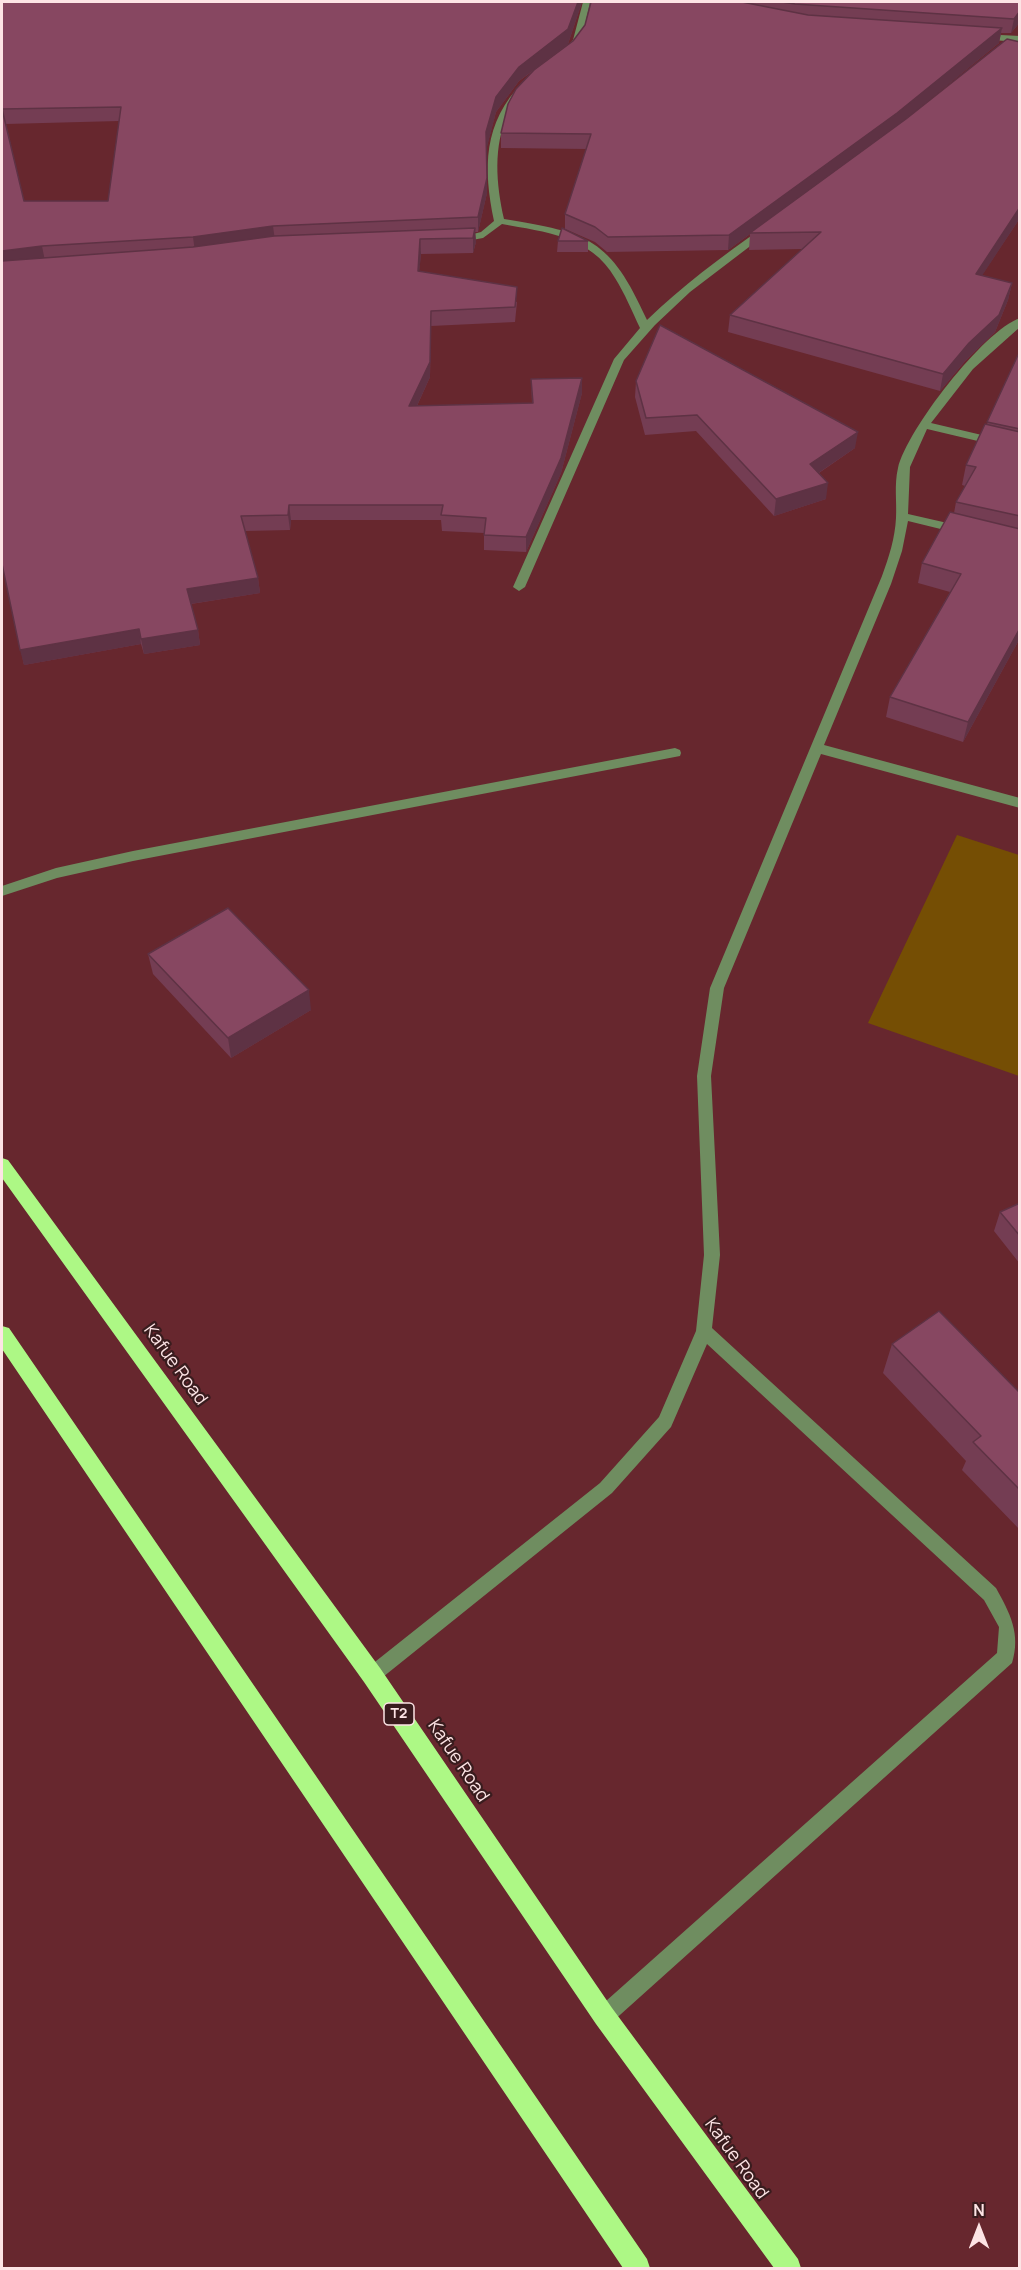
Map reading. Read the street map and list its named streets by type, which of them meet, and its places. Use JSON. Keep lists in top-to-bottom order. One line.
{"streets":{"highway":["Kafue Road","T2"]},"north":"top"}
